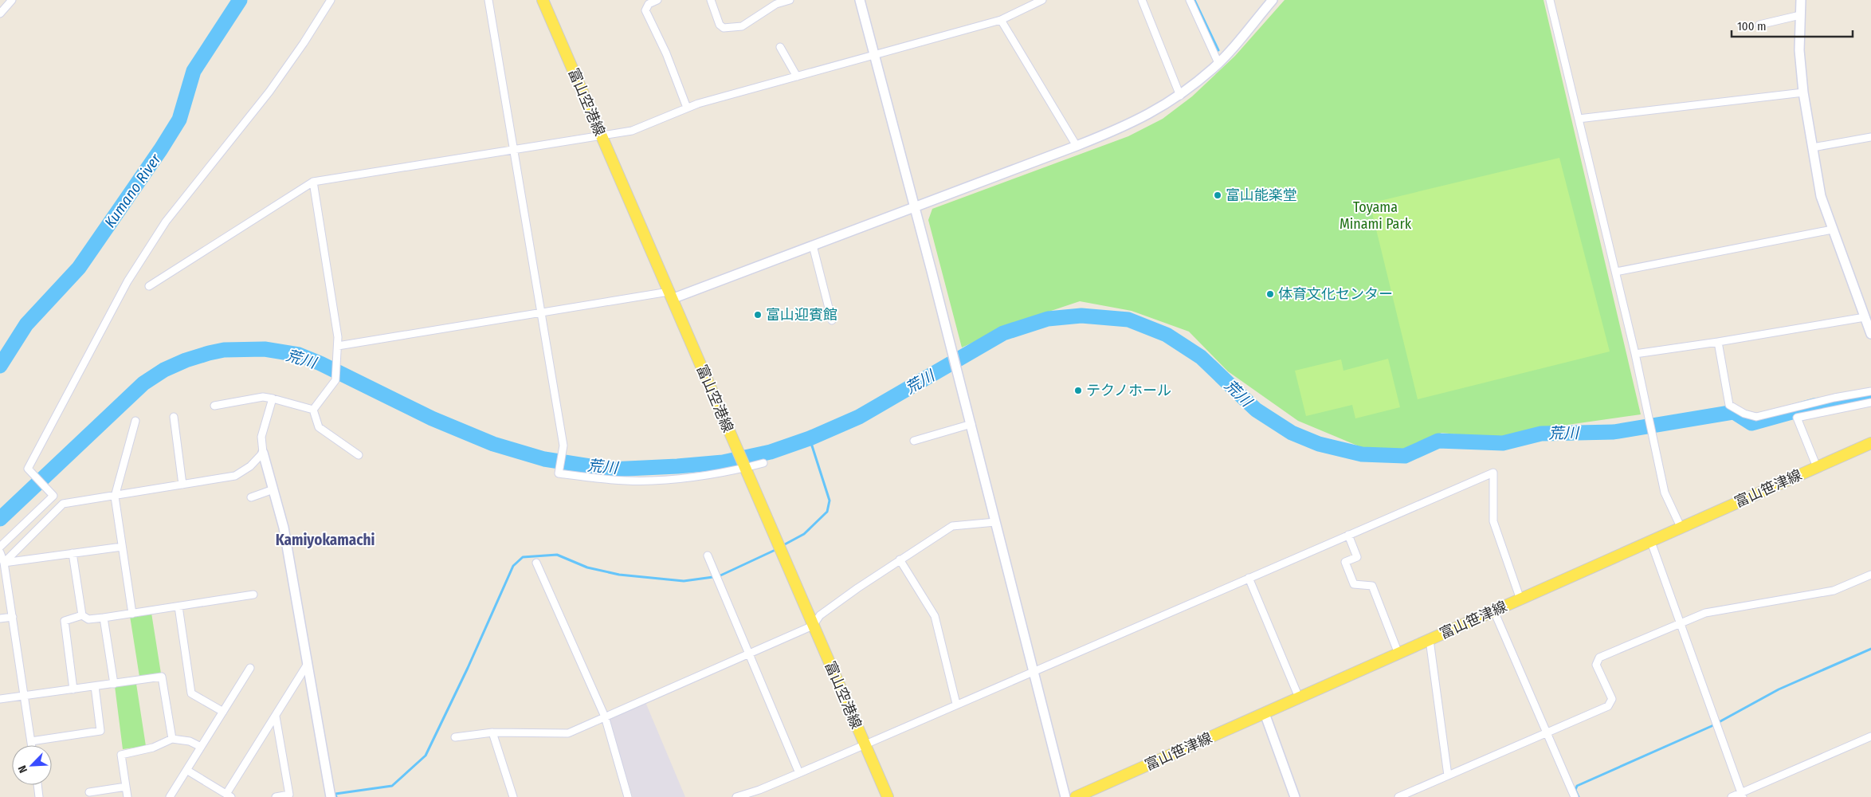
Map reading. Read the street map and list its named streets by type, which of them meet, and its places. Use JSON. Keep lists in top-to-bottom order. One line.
{"streets":{"main road":["富山空港線","富山笹津線"]},"districts":["Kamiyokamachi"],"water":["Kumano River","荒川"],"parks":["Toyama Minami Park"],"places":["富山能楽堂","体育文化センター","富山迎賓館","テクノホール"],"scale_bar":"100 m","north":"bottom left"}
